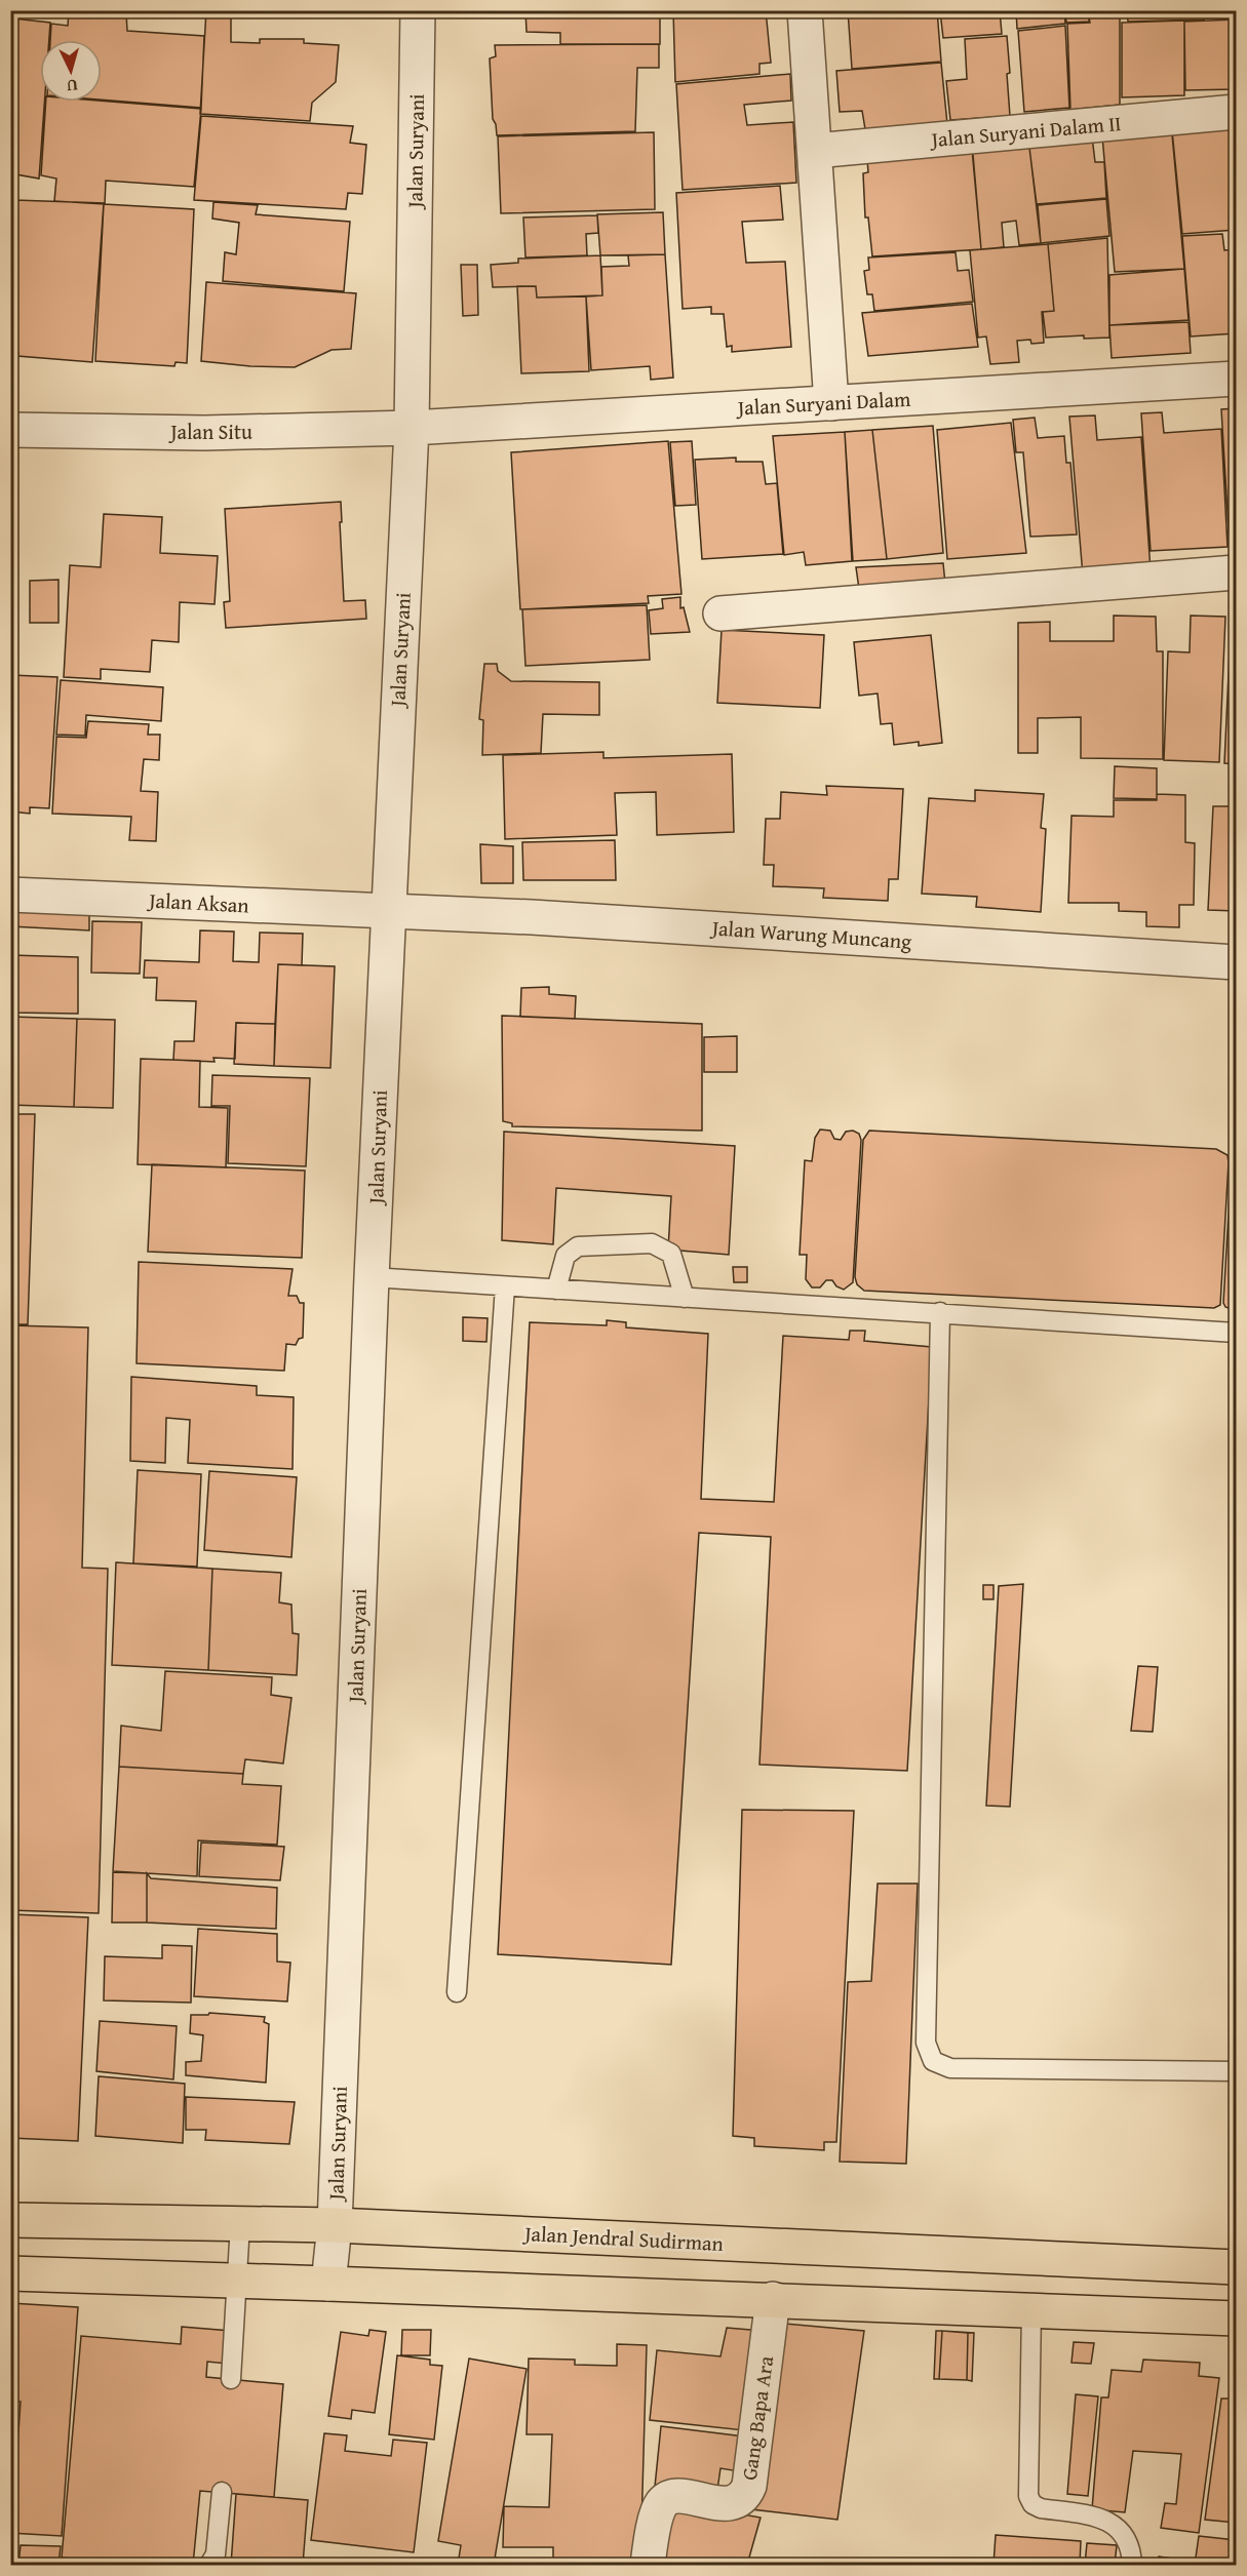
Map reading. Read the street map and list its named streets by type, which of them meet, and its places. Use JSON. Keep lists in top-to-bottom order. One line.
{"streets":{"main road":["Jalan Jendral Sudirman"],"street":["Jalan Suryani Dalam II","Jalan Suryani","Jalan Suryani Dalam","Jalan Situ","Jalan Aksan","Jalan Warung Muncang","Gang Bapa Ara"]},"crossings":[["Jalan Suryani","Jalan Suryani Dalam"],["Jalan Suryani","Jalan Situ"],["Jalan Suryani","Jalan Aksan"],["Jalan Suryani","Jalan Warung Muncang"],["Jalan Suryani","Jalan Jendral Sudirman"],["Jalan Suryani Dalam","Jalan Situ"],["Jalan Aksan","Jalan Warung Muncang"]],"north":"bottom"}
